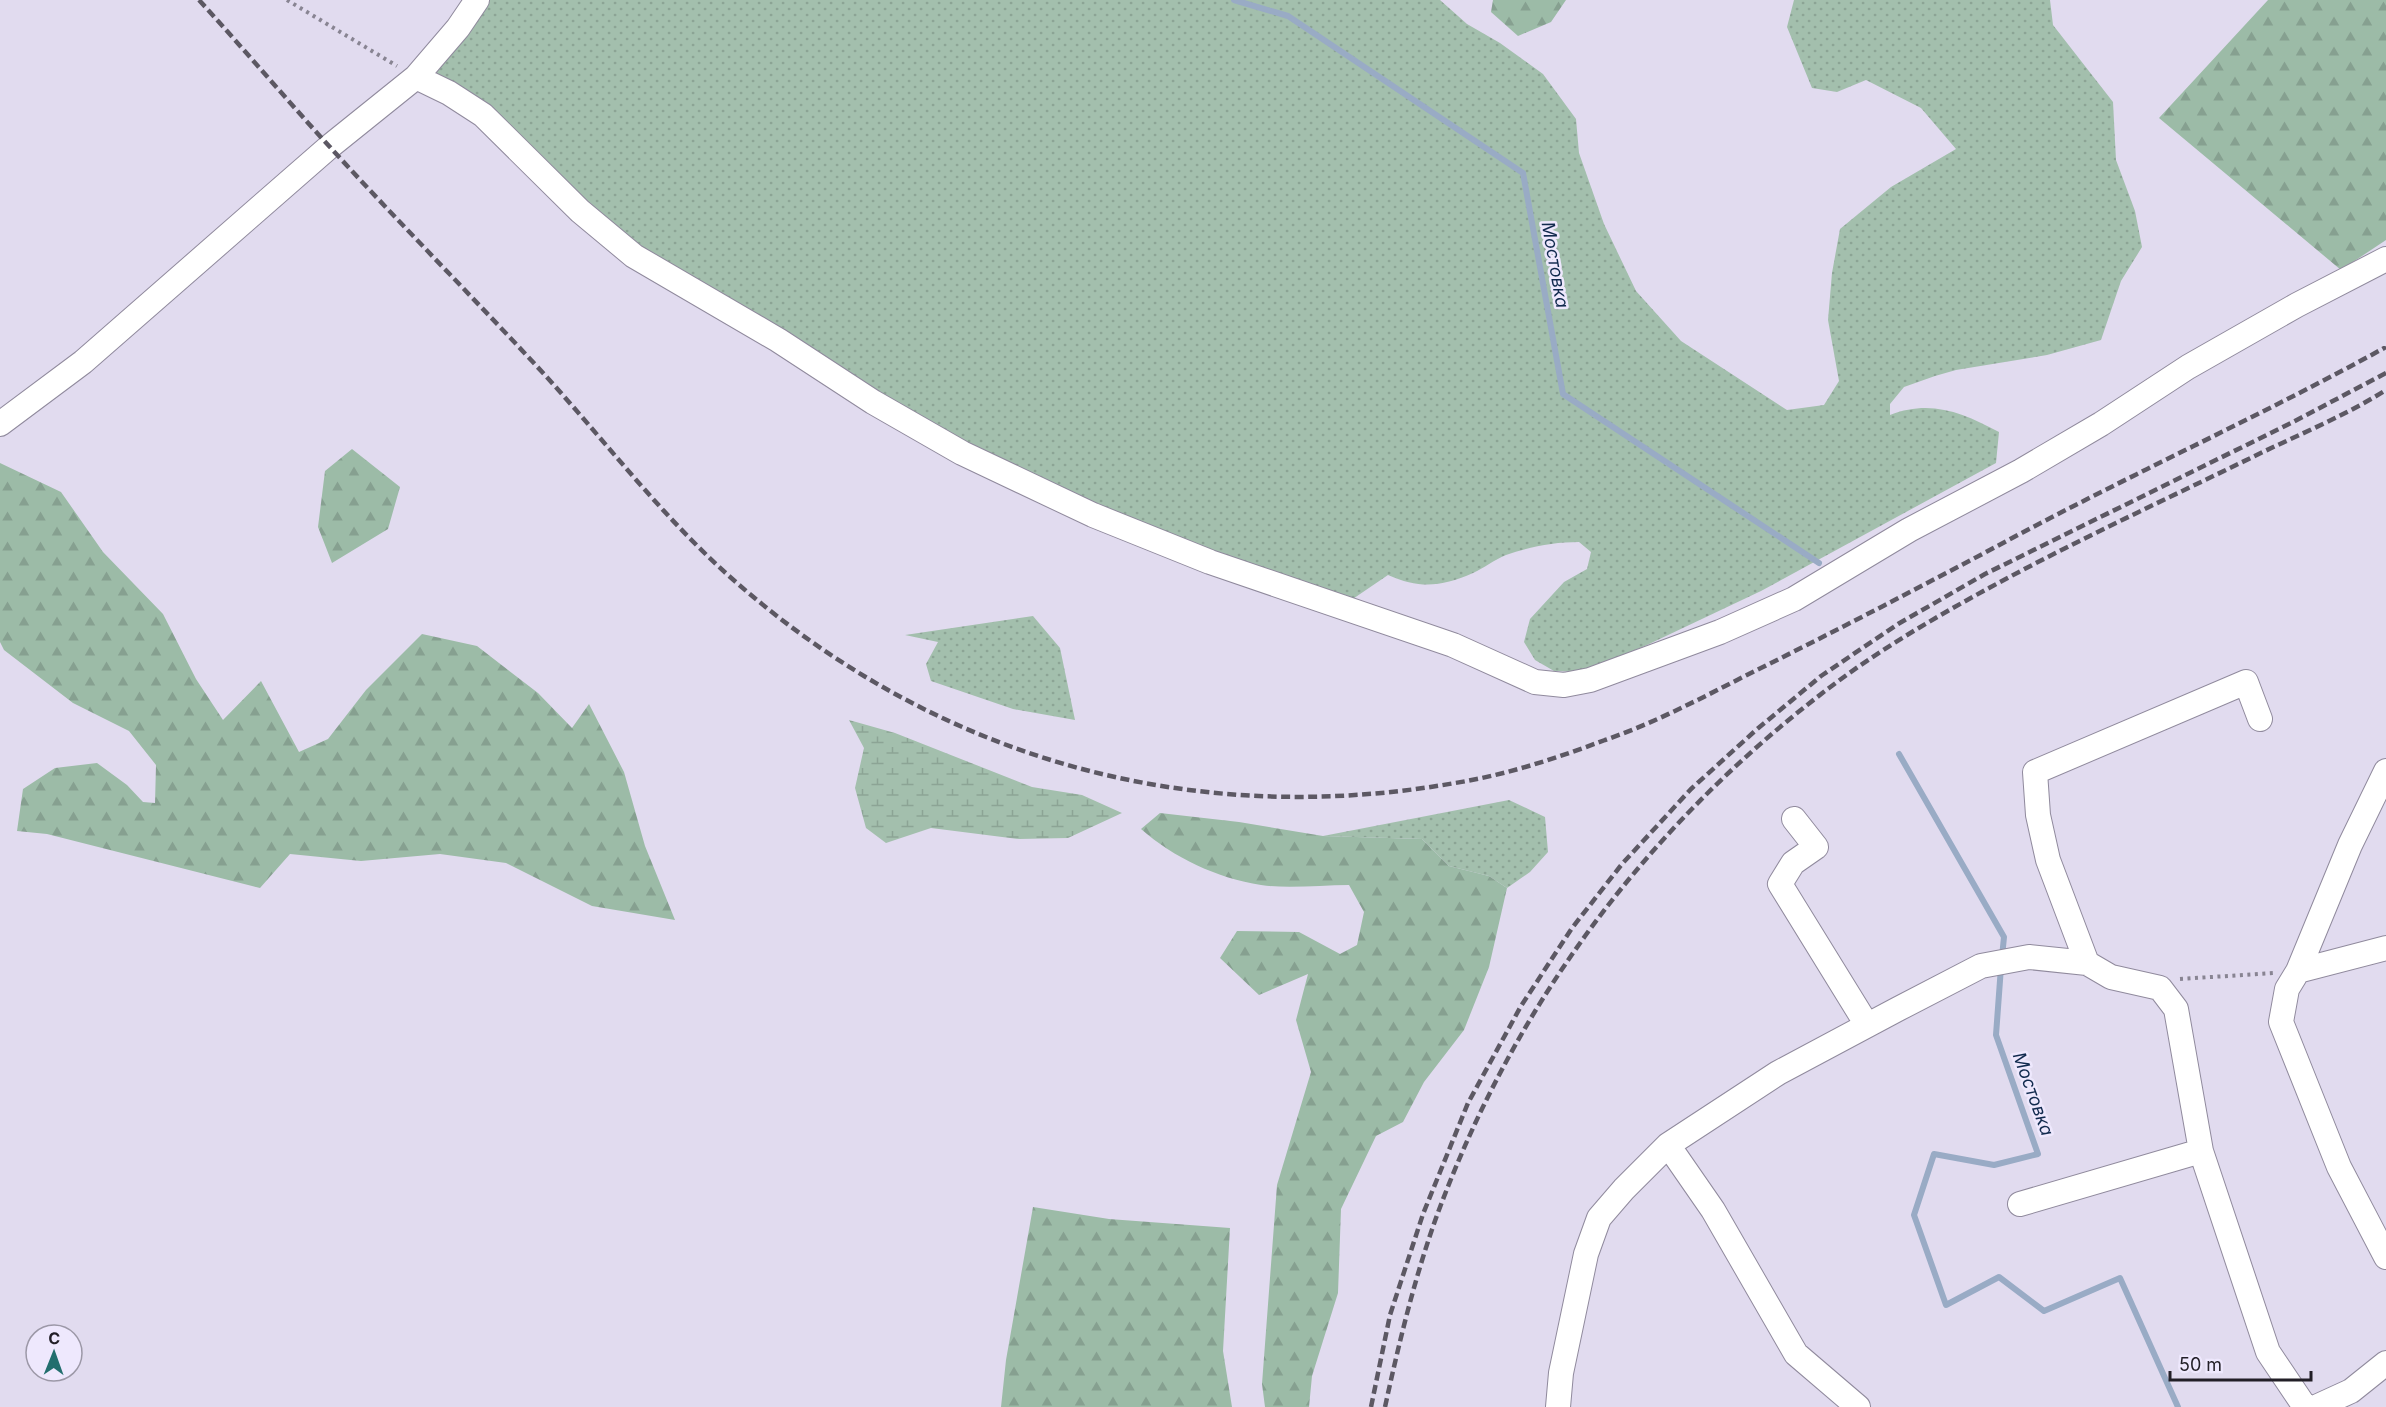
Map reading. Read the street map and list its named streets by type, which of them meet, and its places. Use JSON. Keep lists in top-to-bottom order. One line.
{"water":["Мостовка"],"scale_bar":"50 m","north":"top"}
